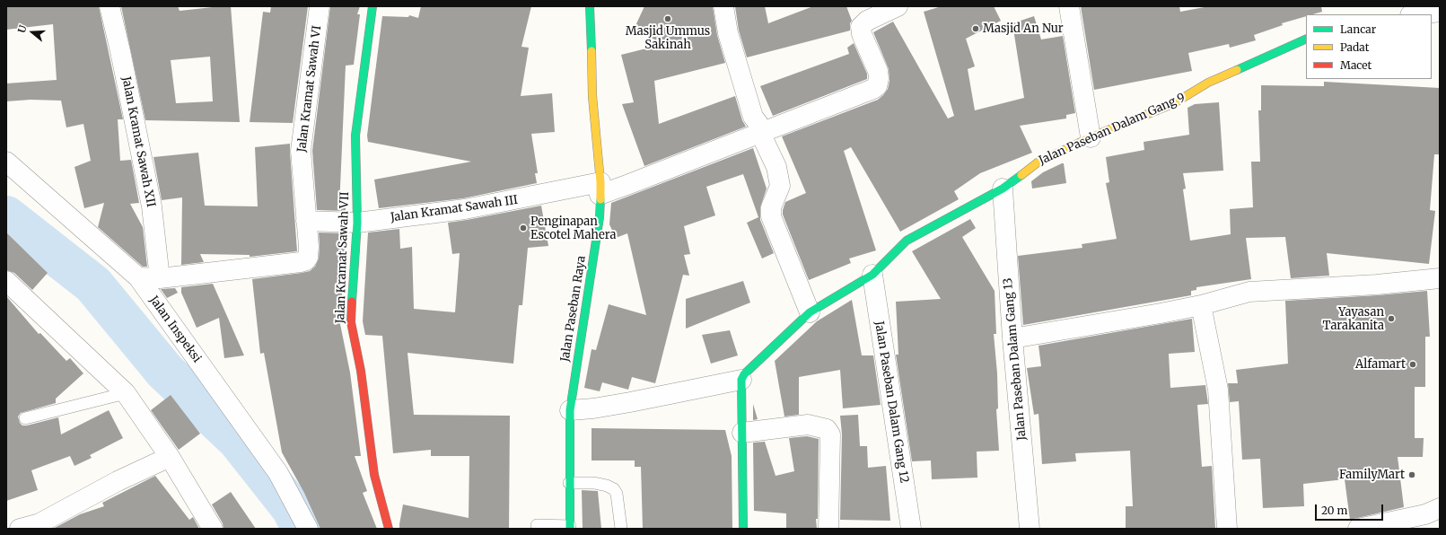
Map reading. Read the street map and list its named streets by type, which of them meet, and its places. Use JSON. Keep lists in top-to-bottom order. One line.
{"streets":{"street":["Jalan Kramat Sawah VI","Jalan Paseban Dalam Gang 9","Jalan Kramat Sawah XII","Jalan Kramat Sawah III","Jalan Kramat Sawah VII","Jalan Paseban Raya","Jalan Inspeksi","Jalan Paseban Dalam Gang 13","Jalan Paseban Dalam Gang 12"]},"crossings":[["Jalan Kramat Sawah VI","Jalan Kramat Sawah XII"],["Jalan Kramat Sawah VI","Jalan Kramat Sawah III"],["Jalan Paseban Dalam Gang 9","Jalan Paseban Dalam Gang 13"],["Jalan Paseban Dalam Gang 9","Jalan Paseban Dalam Gang 12"],["Jalan Kramat Sawah III","Jalan Kramat Sawah VII"],["Jalan Kramat Sawah III","Jalan Paseban Raya"]],"places":["Masjid Ummus Sakinah","Masjid An Nur","Penginapan Escotel Mahera","Yayasan Tarakanita","Alfamart","FamilyMart"],"legend":["Lancar","Padat","Macet"],"scale_bar":"20 m","north":"left"}
